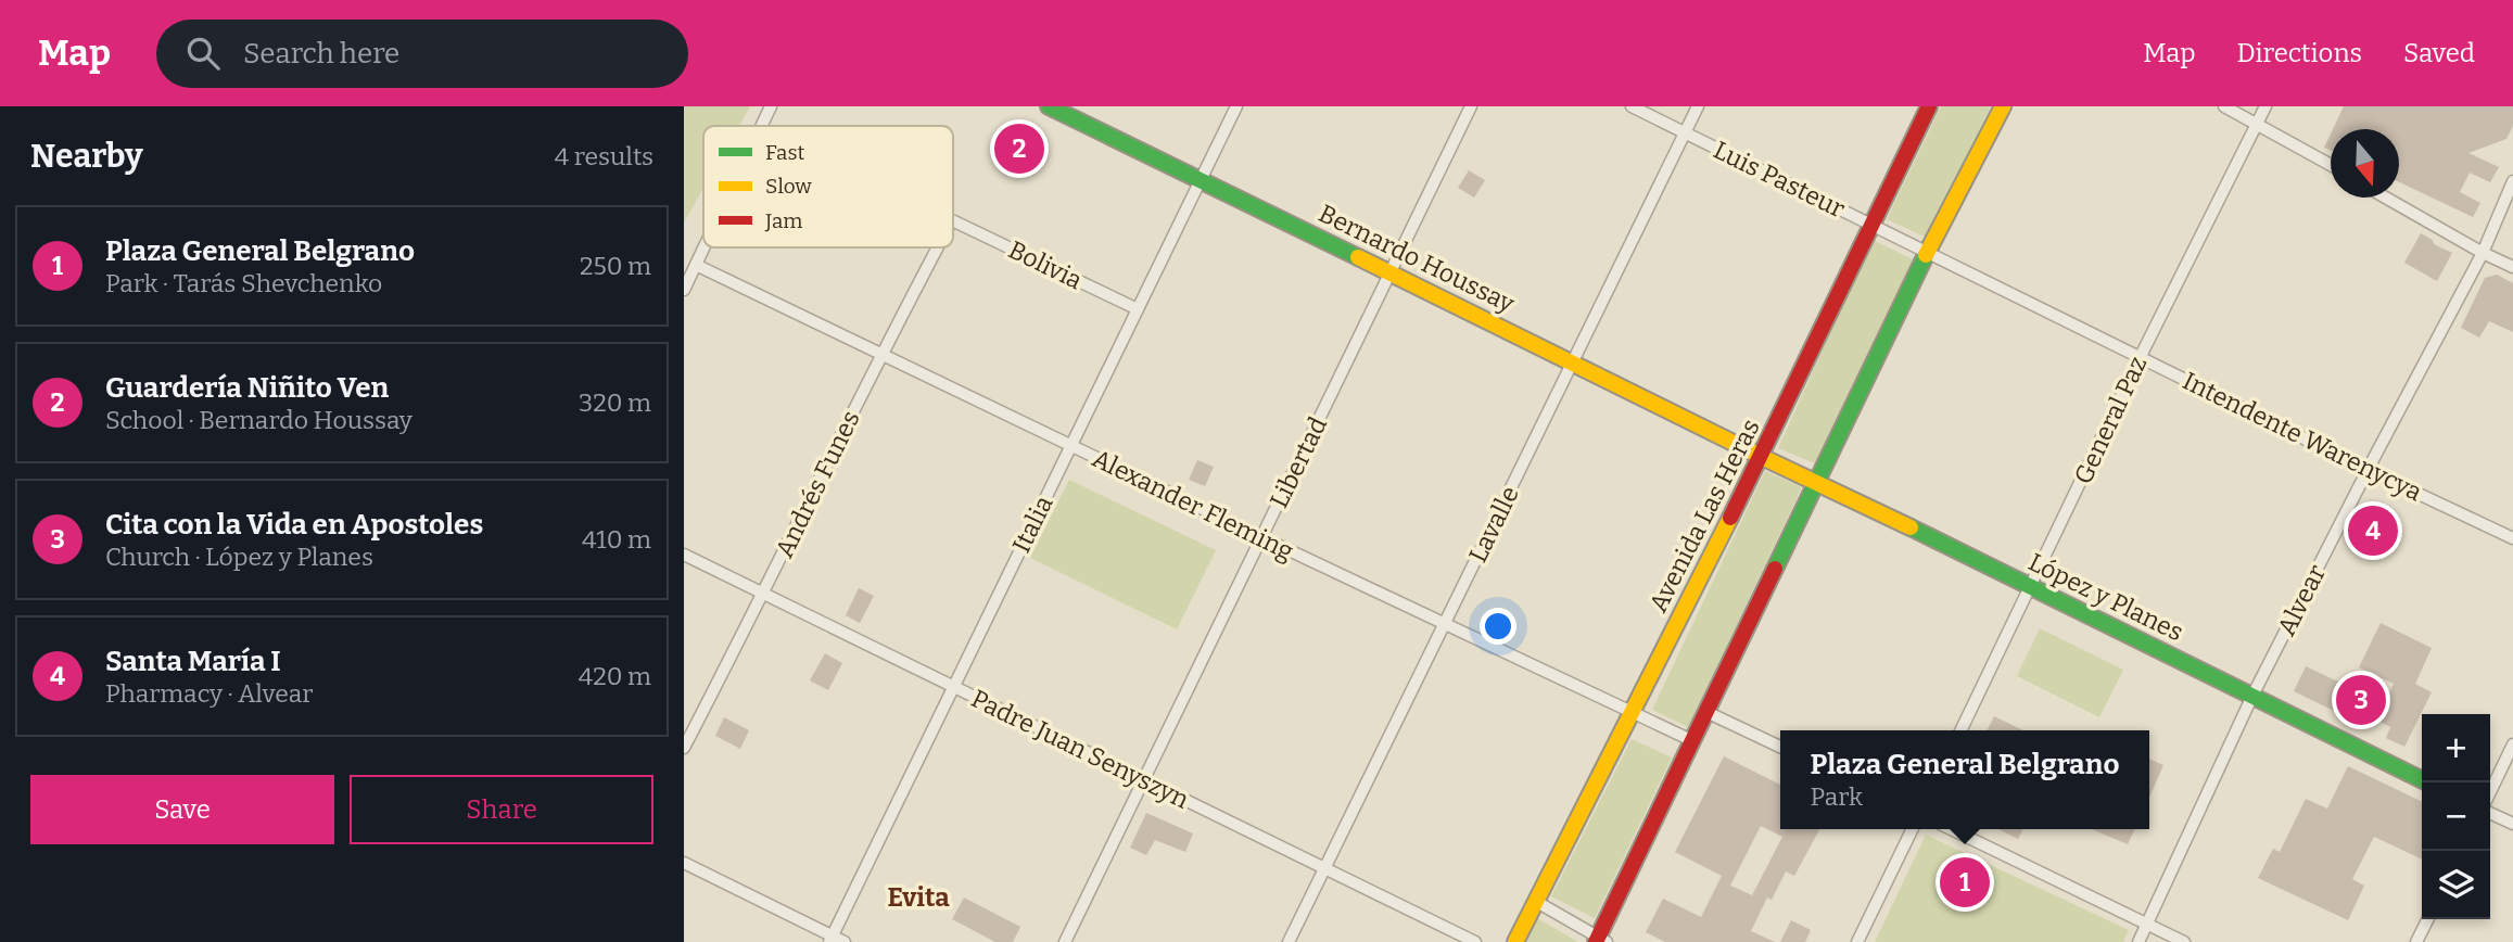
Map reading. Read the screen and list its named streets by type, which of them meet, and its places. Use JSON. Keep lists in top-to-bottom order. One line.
{"streets":{"main road":["Bernardo Houssay","Avenida Las Heras","López y Planes"],"street":["Luis Pasteur","Bolivia","General Paz","Intendente Warenycya","Libertad","Andrés Funes","Alexander Fleming","Italia","Lavalle","Alvear","Padre Juan Senyszyn"]},"crossings":[["Luis Pasteur","Intendente Warenycya"],["Luis Pasteur","Avenida Las Heras"],["Luis Pasteur","Lavalle"],["Bernardo Houssay","Libertad"],["Bernardo Houssay","Avenida Las Heras"],["Bernardo Houssay","Italia"],["Bernardo Houssay","Lavalle"],["Bernardo Houssay","López y Planes"],["Bolivia","Italia"],["General Paz","Intendente Warenycya"],["General Paz","López y Planes"],["Intendente Warenycya","Alvear"],["Libertad","Alexander Fleming"],["Libertad","Padre Juan Senyszyn"],["Andrés Funes","Alexander Fleming"],["Andrés Funes","Padre Juan Senyszyn"],["Alexander Fleming","Avenida Las Heras"],["Alexander Fleming","Italia"],["Alexander Fleming","Lavalle"],["Avenida Las Heras","López y Planes"],["Italia","Padre Juan Senyszyn"],["Lavalle","Padre Juan Senyszyn"],["López y Planes","Alvear"]],"districts":["Evita"],"legend":["Fast","Slow","Jam"],"north":"bottom","page":{"header":"Map","search":"Search here","nav":["Map","Directions","Saved"],"heading":["Nearby","4 results"],"pins":["2","4","3","1"],"list":[{"mark":"1","name":"Plaza General Belgrano","note":"Park · Tarás Shevchenko","value":"250 m"},{"mark":"2","name":"Guardería Niñito Ven","note":"School · Bernardo Houssay","value":"320 m"},{"mark":"3","name":"Cita con la Vida en Apostoles","note":"Church · López y Planes","value":"410 m"},{"mark":"4","name":"Santa María I","note":"Pharmacy · Alvear","value":"420 m"}],"map_buttons":["+","−"],"popup":["Plaza General Belgrano","Park"],"buttons":["Save","Share"]}}
